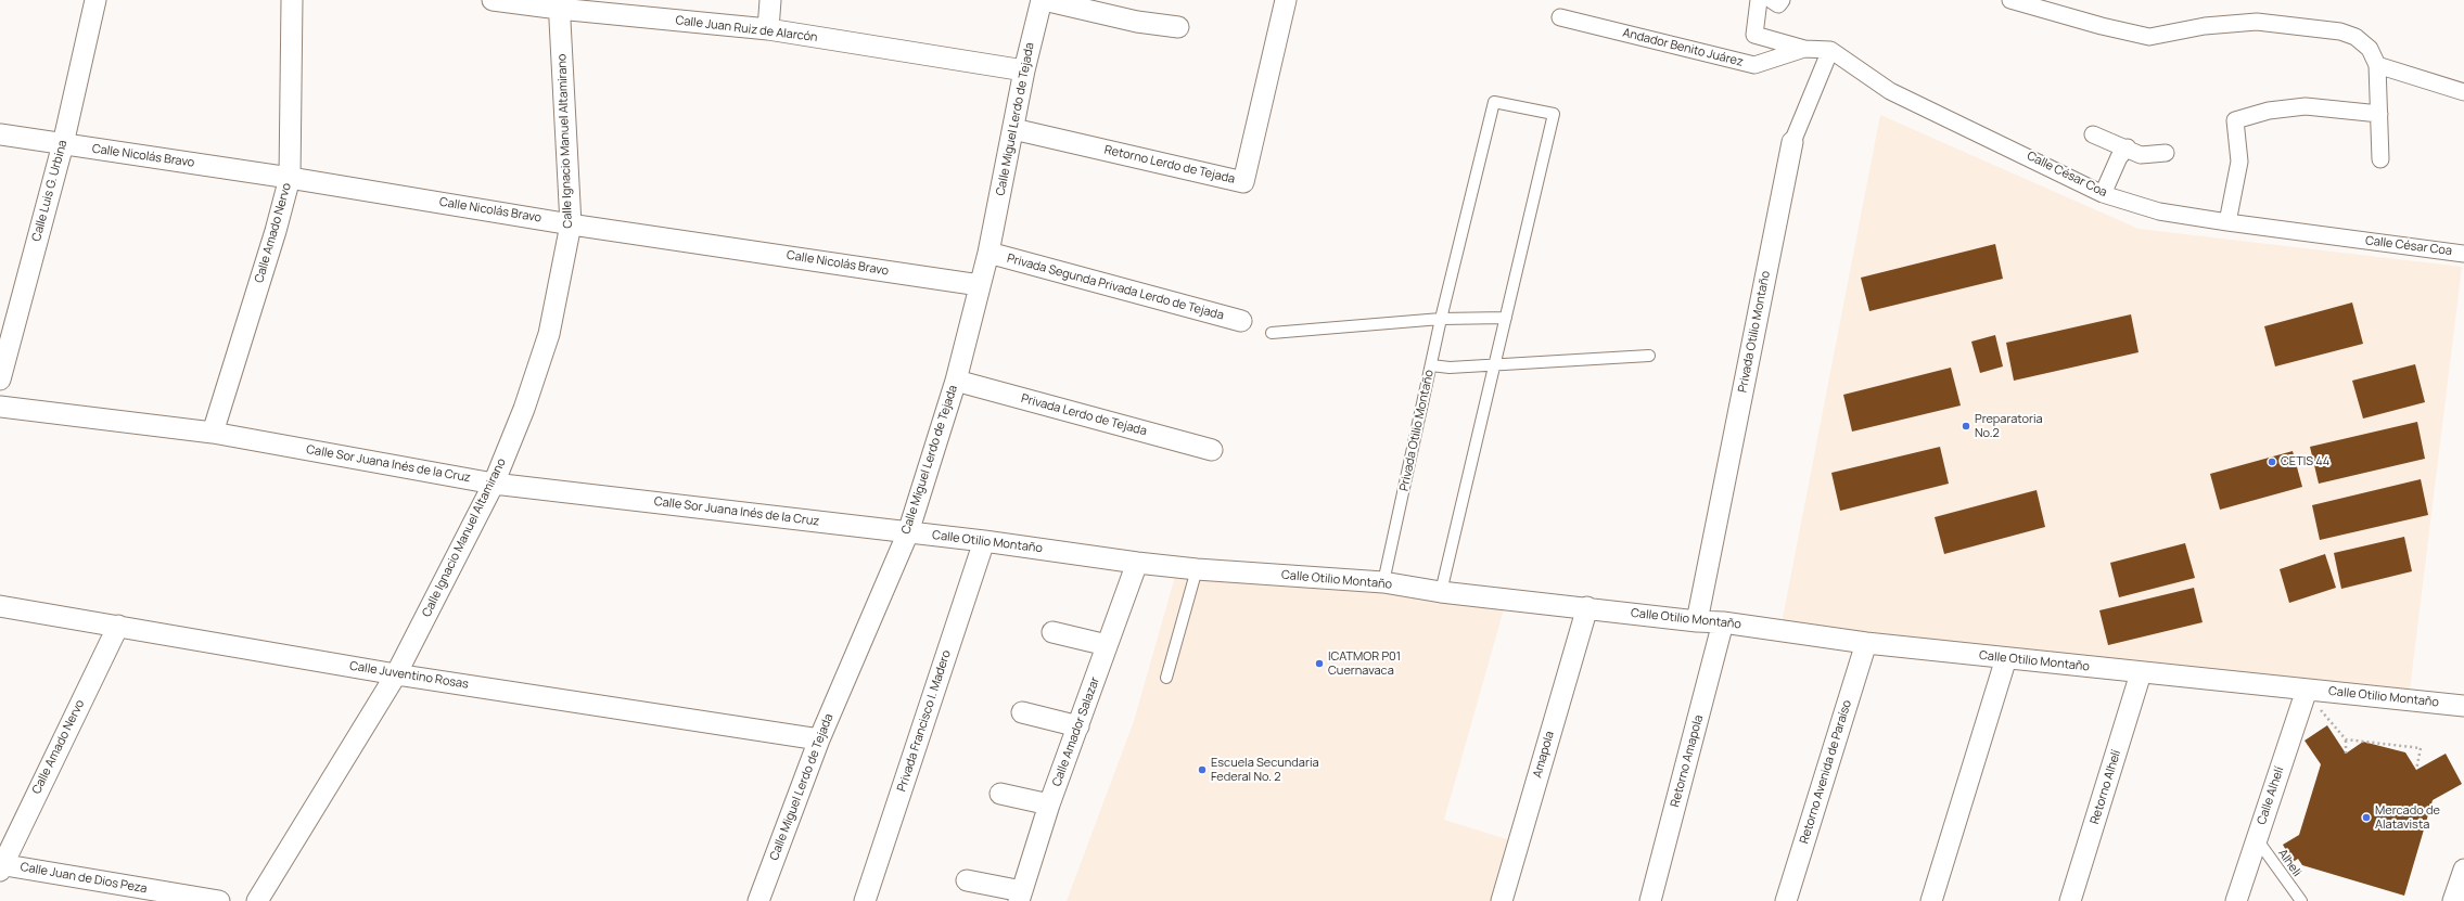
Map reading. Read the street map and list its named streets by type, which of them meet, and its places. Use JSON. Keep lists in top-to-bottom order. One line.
{"streets":{"street":["Calle Juan Ruiz de Alarcón","Andador Benito Juárez","Calle Miguel Lerdo de Tejada","Calle Ignacio Manuel Altamirano","Calle Nicolás Bravo","Retorno Lerdo de Tejada","Calle César Coa","Calle Luis G. Urbina","Calle Amado Nervo","Privada Segunda Privada Lerdo de Tejada","Privada Otilio Montaño","Privada Lerdo de Tejada","Calle Sor Juana Inés de la Cruz","Calle Otilio Montaño","Calle Juventino Rosas","Privada Francisco I. Madero","Calle Amador Salazar","Amapola","Retorno Amapola","Retorno Avenida de Paraíso","Retorno Alhelí","Calle Alhelí","Calle Juan de Dios Peza"],"lane":["Alheli"]},"crossings":[["Calle Juan Ruiz de Alarcón","Calle Miguel Lerdo de Tejada"],["Calle Juan Ruiz de Alarcón","Calle Ignacio Manuel Altamirano"],["Calle Miguel Lerdo de Tejada","Calle Nicolás Bravo"],["Calle Miguel Lerdo de Tejada","Retorno Lerdo de Tejada"],["Calle Miguel Lerdo de Tejada","Privada Segunda Privada Lerdo de Tejada"],["Calle Miguel Lerdo de Tejada","Privada Lerdo de Tejada"],["Calle Miguel Lerdo de Tejada","Calle Sor Juana Inés de la Cruz"],["Calle Miguel Lerdo de Tejada","Calle Otilio Montaño"],["Calle Miguel Lerdo de Tejada","Calle Juventino Rosas"],["Calle Ignacio Manuel Altamirano","Calle Nicolás Bravo"],["Calle Ignacio Manuel Altamirano","Calle Sor Juana Inés de la Cruz"],["Calle Ignacio Manuel Altamirano","Calle Juventino Rosas"],["Calle Nicolás Bravo","Calle Luis G. Urbina"],["Calle Nicolás Bravo","Calle Amado Nervo"],["Calle César Coa","Privada Otilio Montaño"],["Calle Amado Nervo","Calle Sor Juana Inés de la Cruz"],["Calle Amado Nervo","Calle Juventino Rosas"],["Calle Amado Nervo","Calle Juan de Dios Peza"],["Privada Otilio Montaño","Calle Otilio Montaño"],["Calle Sor Juana Inés de la Cruz","Calle Otilio Montaño"],["Calle Otilio Montaño","Privada Francisco I. Madero"],["Calle Otilio Montaño","Calle Amador Salazar"],["Calle Otilio Montaño","Amapola"],["Calle Otilio Montaño","Retorno Amapola"],["Calle Otilio Montaño","Retorno Avenida de Paraíso"],["Calle Otilio Montaño","Retorno Alhelí"],["Calle Otilio Montaño","Calle Alhelí"],["Calle Alhelí","Alheli"]],"places":["Preparatoria No.2","CETIS 44","ICATMOR P01 Cuernavaca","Escuela Secundaria Federal No. 2","Mercado de Alatavista"]}
